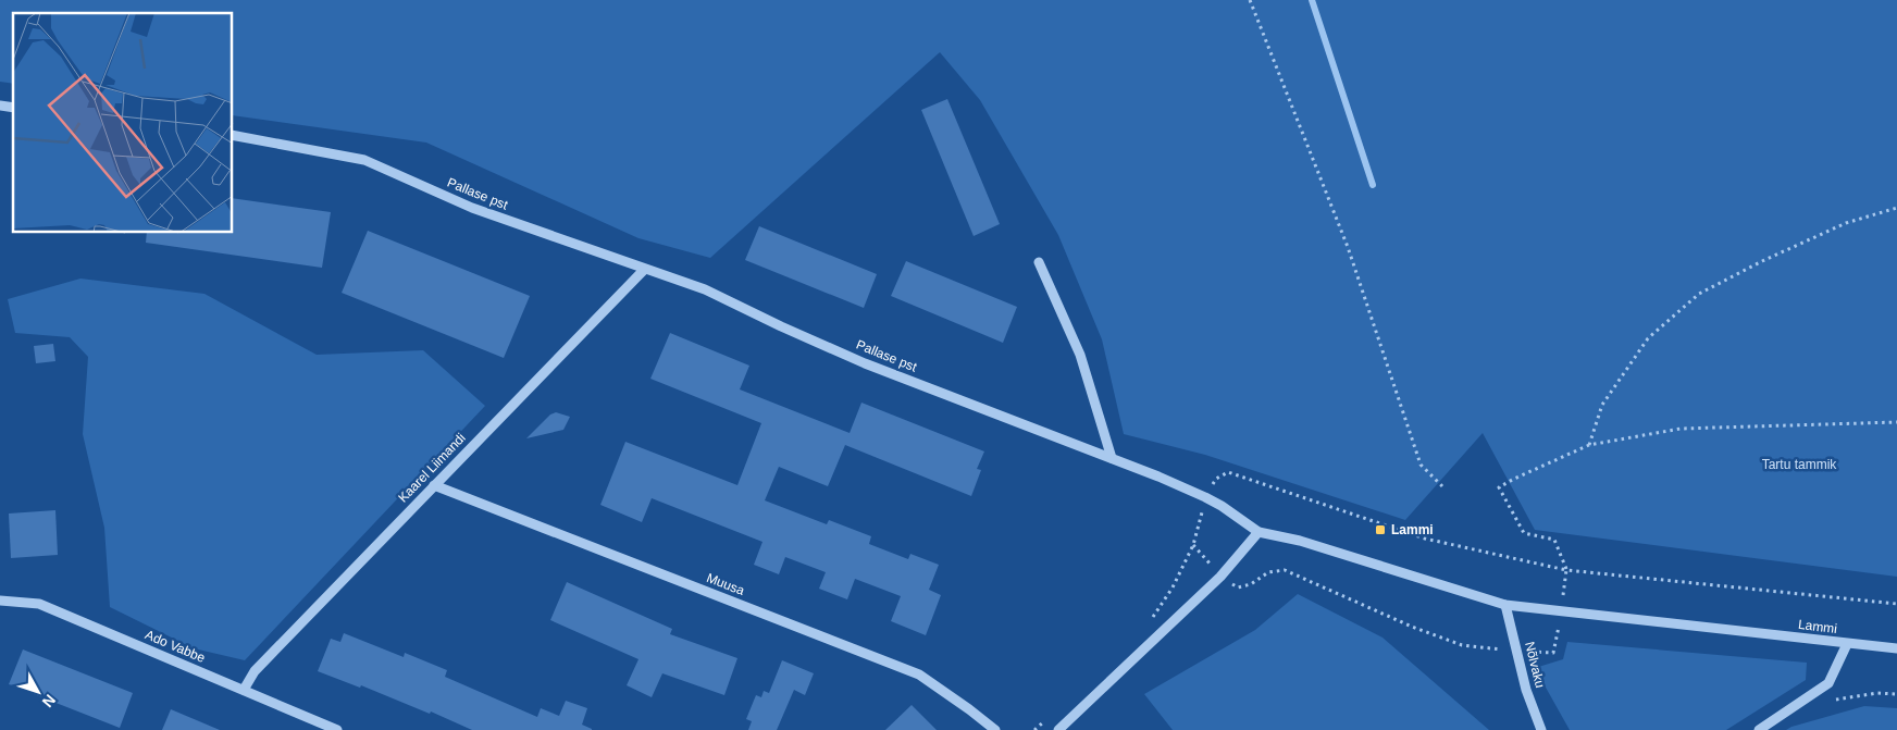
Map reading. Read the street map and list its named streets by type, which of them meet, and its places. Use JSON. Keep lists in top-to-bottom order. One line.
{"streets":{"street":["Pallase pst","Kaarel Liimandi","Muusa","Lammi","Ado Vabbe","Nõlvaku"]},"crossings":[["Pallase pst","Kaarel Liimandi"],["Pallase pst","Lammi"],["Kaarel Liimandi","Muusa"],["Kaarel Liimandi","Ado Vabbe"],["Lammi","Nõlvaku"]],"parks":["Tartu tammik"],"places":{"transit":["Lammi"]},"north":"bottom right"}
